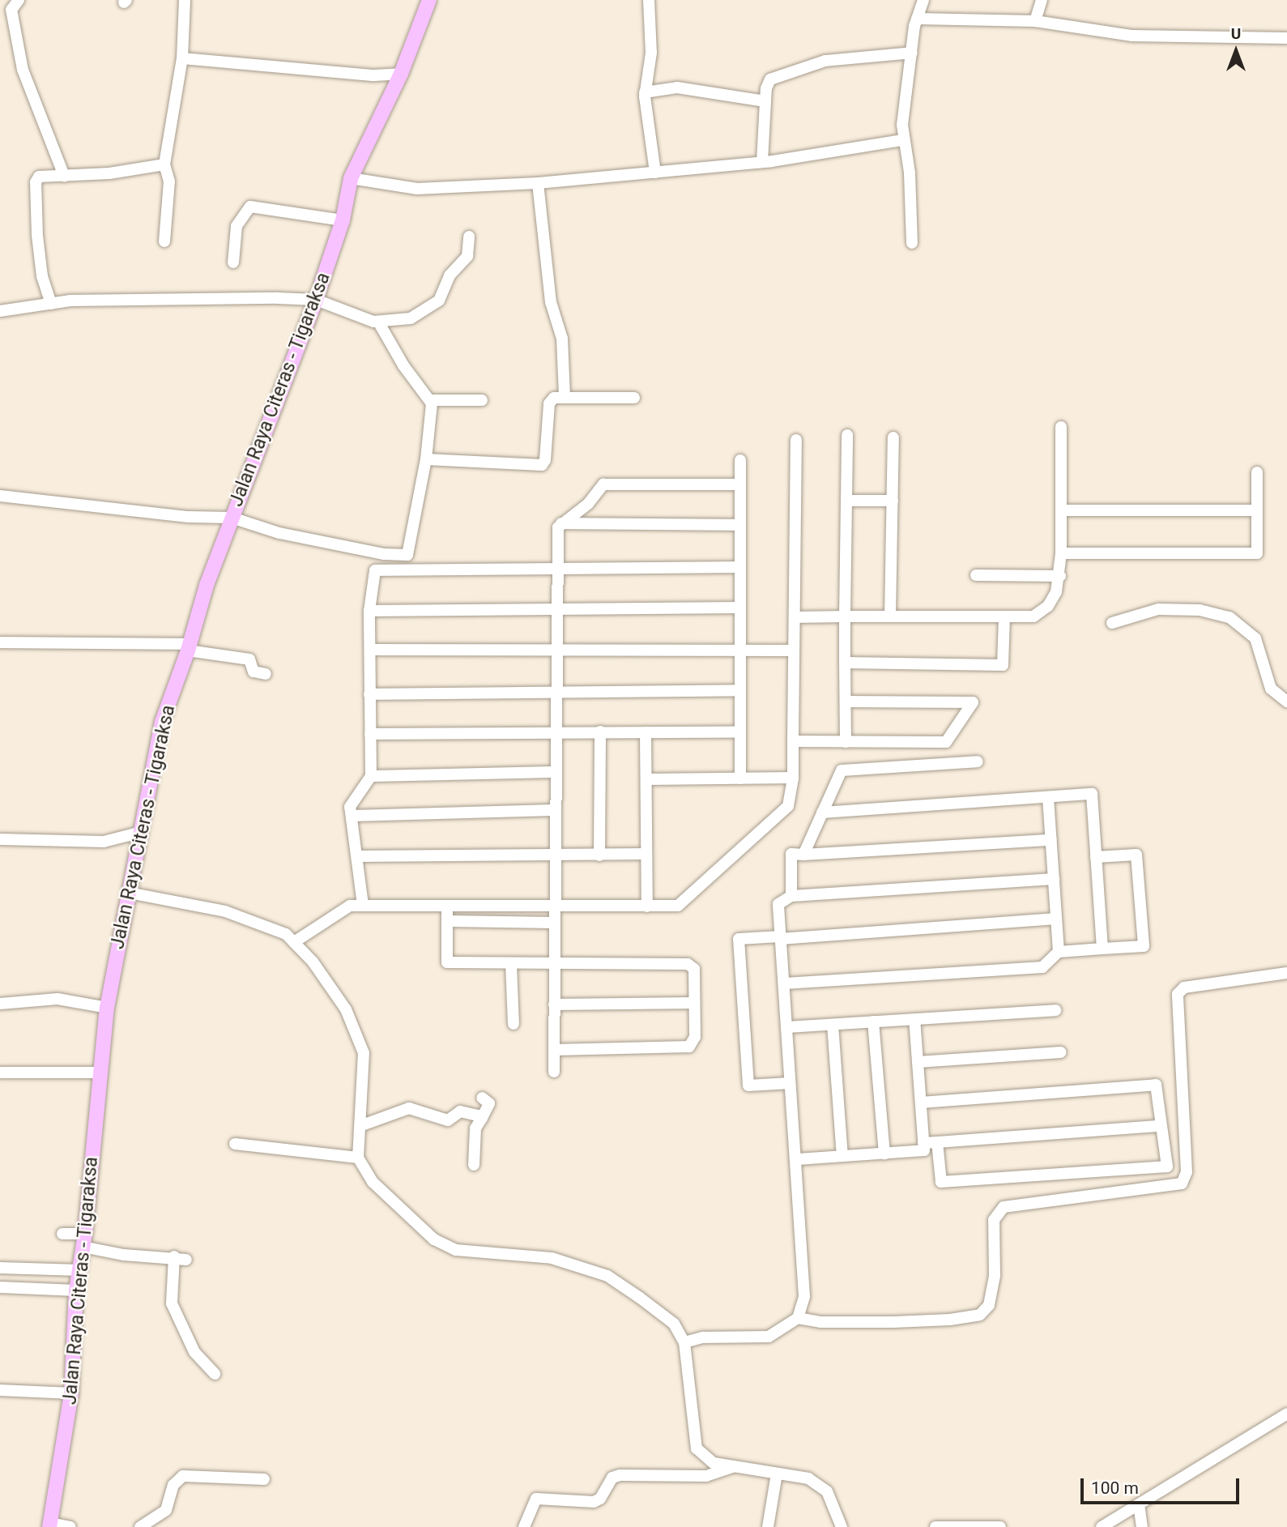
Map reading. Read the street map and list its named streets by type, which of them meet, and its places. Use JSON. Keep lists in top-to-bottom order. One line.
{"streets":{"main road":["Jalan Raya Citeras - Tigaraksa"]},"scale_bar":"100 m","north":"top"}
